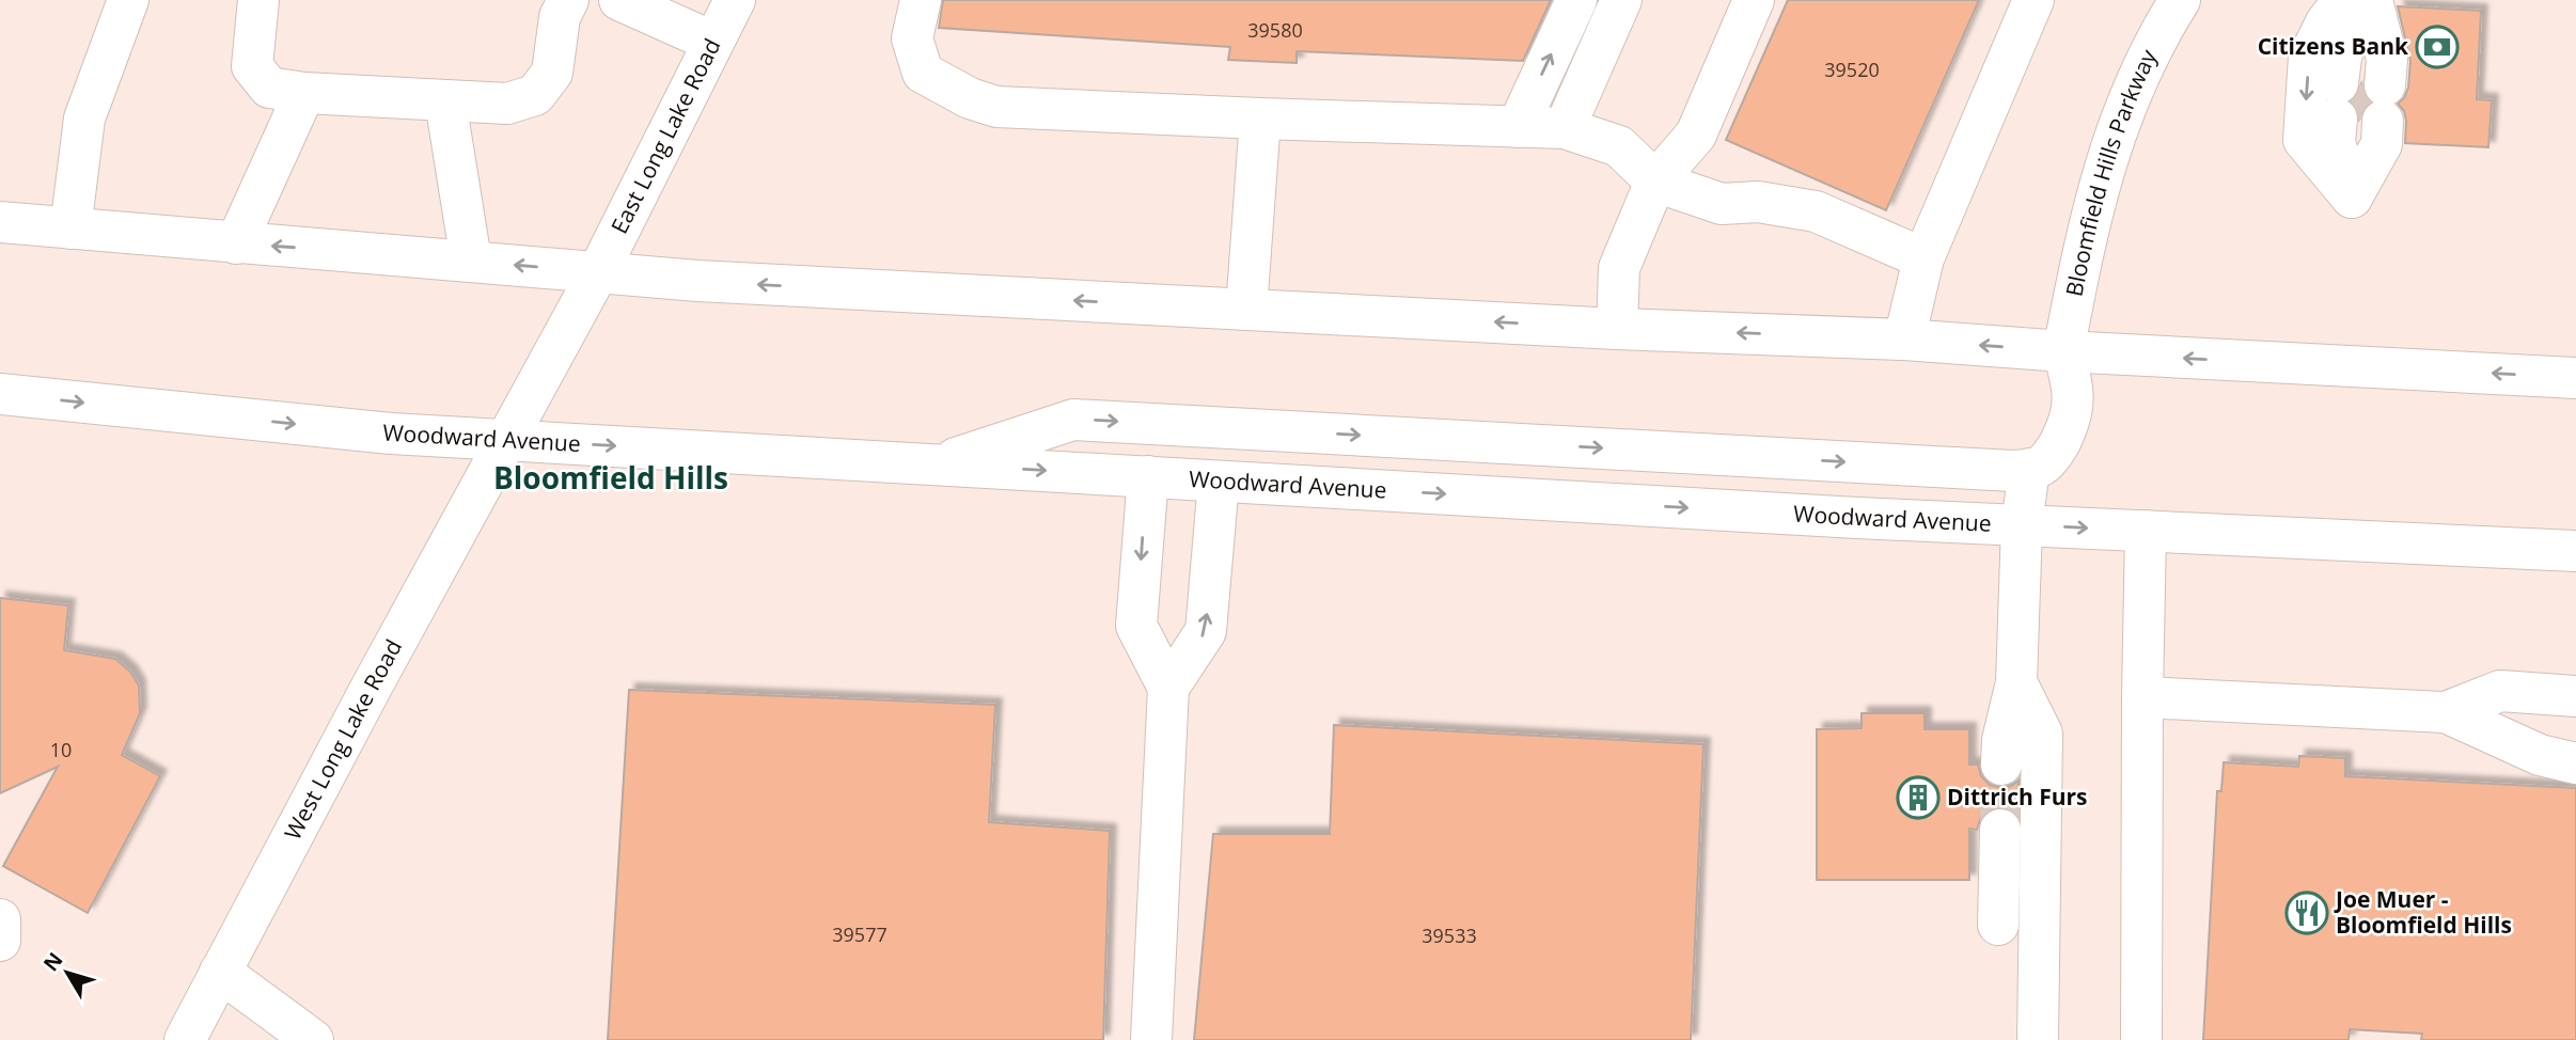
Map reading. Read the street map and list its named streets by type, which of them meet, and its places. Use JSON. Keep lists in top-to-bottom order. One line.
{"streets":{"main road":["East Long Lake Road","Bloomfield Hills Parkway","Woodward Avenue","West Long Lake Road"]},"crossings":[["East Long Lake Road","Woodward Avenue"],["East Long Lake Road","West Long Lake Road"],["Woodward Avenue","West Long Lake Road"]],"districts":["Bloomfield Hills"],"places":{"bank":["Citizens Bank"],"building":["Dittrich Furs"],"restaurant":["Joe Muer - Bloomfield Hills"]},"house_numbers":["39580","39520","10","39577","39533"],"north":"top left"}
